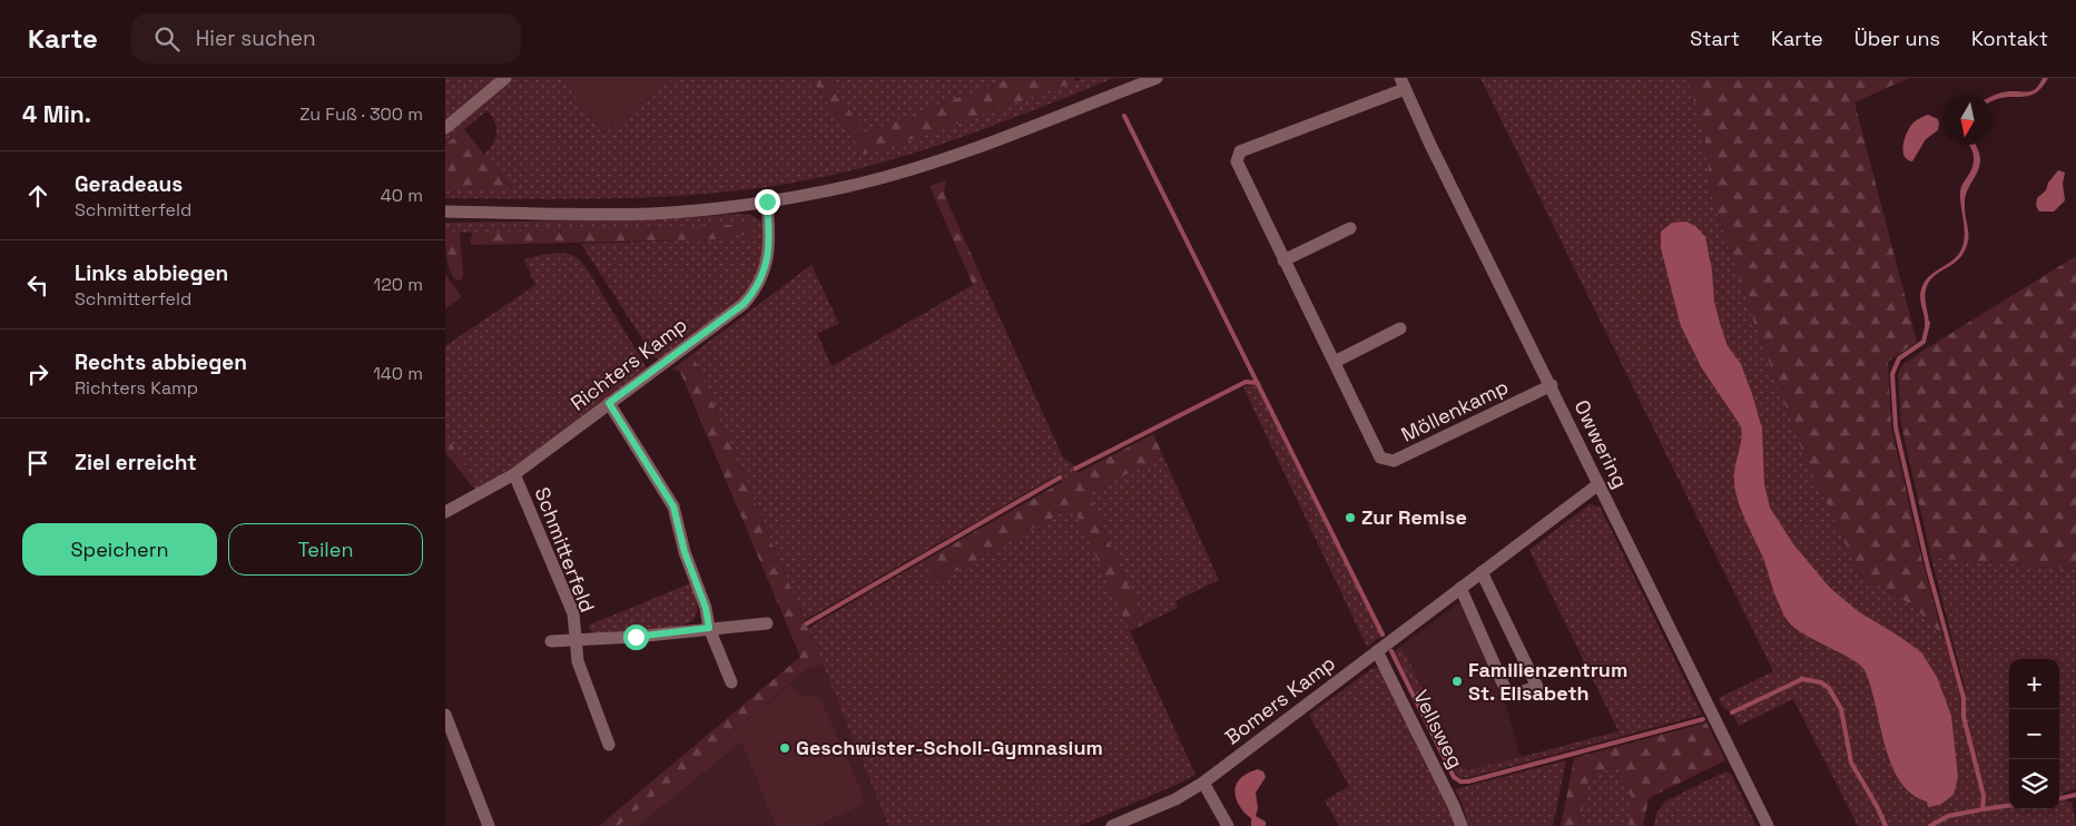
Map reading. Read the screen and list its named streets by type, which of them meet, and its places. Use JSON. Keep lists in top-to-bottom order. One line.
{"streets":{"street":["Richters Kamp","Möllenkamp","Owwering","Schmitterfeld","Bomers Kamp","Vellsweg"]},"crossings":[["Richters Kamp","Schmitterfeld"],["Möllenkamp","Owwering"],["Owwering","Bomers Kamp"],["Bomers Kamp","Vellsweg"]],"places":["Zur Remise","Familienzentrum St. Elisabeth","Geschwister-Scholl-Gymnasium"],"north":"bottom","page":{"header":"Karte","search":"Hier suchen","nav":["Start","Karte","Über uns","Kontakt"],"heading":["4 Min.","Zu Fuß · 300 m"],"list":[["Geradeaus","Schmitterfeld","40 m"],["Links abbiegen","Schmitterfeld","120 m"],["Rechts abbiegen","Richters Kamp","140 m"],"Ziel erreicht"],"buttons":["Speichern","Teilen"],"map_buttons":["+","−"]}}
